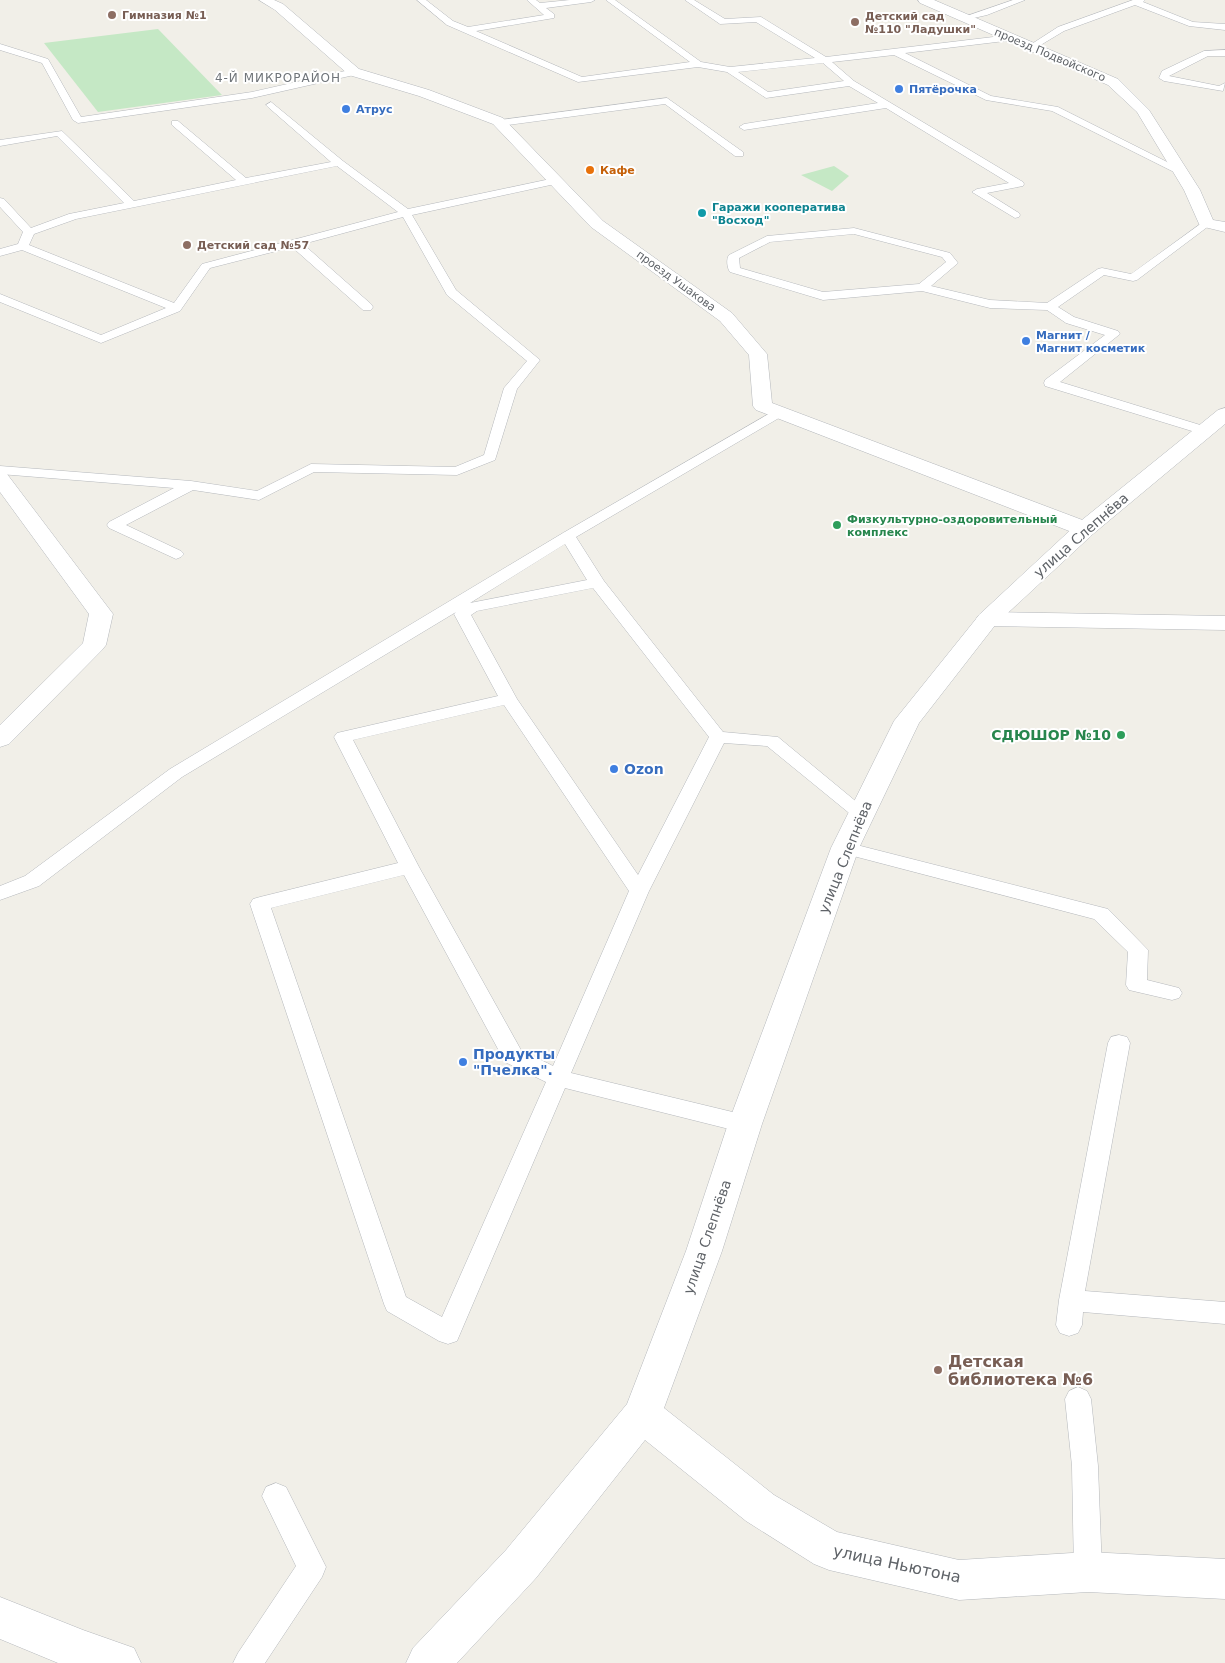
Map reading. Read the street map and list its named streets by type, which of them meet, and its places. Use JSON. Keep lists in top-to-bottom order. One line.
{"streets":{"street":["проезд Подвойского","проезд Ушакова","улица Слепнёва","улица Ньютона"]},"crossings":[["проезд Ушакова","улица Слепнёва"],["улица Слепнёва","улица Ньютона"]],"districts":["4-Й МИКРОРАЙОН"],"places":["Гимназия №1","Детский сад №110 \"Ладушки\"","Пятёрочка","Атрус","Кафе","Гаражи кооператива \"Восход\"","Детский сад №57","Магнит / Магнит косметик","Физкультурно-оздоровительный комплекс","СДЮШОР №10","Ozon","Продукты \"Пчелка\".","Детская библиотека №6"]}
